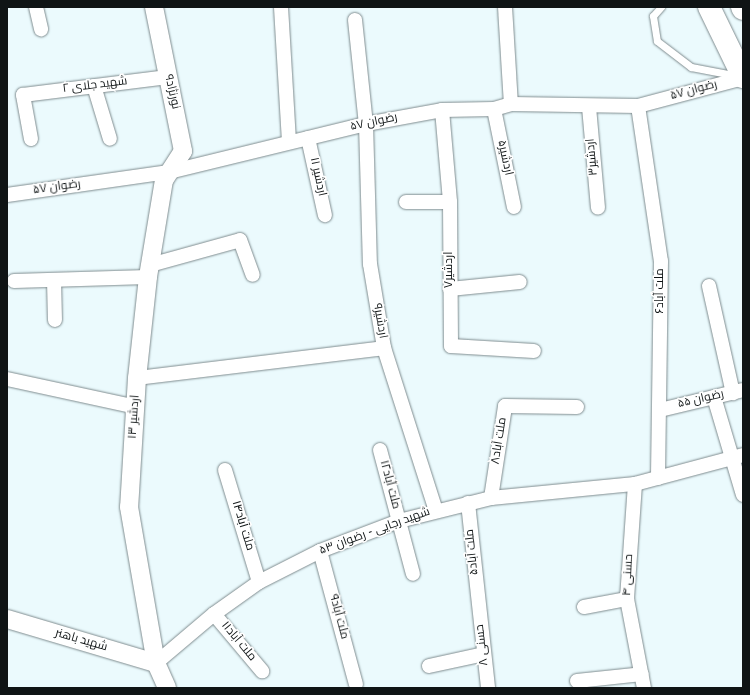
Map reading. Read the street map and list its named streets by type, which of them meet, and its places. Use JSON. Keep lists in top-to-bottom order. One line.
{"streets":{"street":["شهید جلای ۲","رضوان ۵۷","نورنژاد۹","اردشیر۳","اردشیر۵","اردشیر ۱۱","اردشیر۷","ملت آباد۶","اردشیر۹","رضوان ۵۵","اردشیر ۱۳","ملت آباد۸","ملت آباد۱۲","ملت آباد۱۴","شهید رجایی - رضوان ۵۳","ملت آباد۵","حسنی ۴","ملت آباد۹","شهید باهنر","ملت آباد۱۱","حسنی ۸"]},"crossings":[["شهید جلای ۲","نورنژاد۹"],["رضوان ۵۷","نورنژاد۹"],["رضوان ۵۷","اردشیر۳"],["رضوان ۵۷","اردشیر۵"],["رضوان ۵۷","اردشیر ۱۱"],["رضوان ۵۷","اردشیر۷"],["رضوان ۵۷","ملت آباد۶"],["رضوان ۵۷","اردشیر۹"],["رضوان ۵۷","اردشیر ۱۳"],["نورنژاد۹","اردشیر ۱۳"],["ملت آباد۶","رضوان ۵۵"],["ملت آباد۶","شهید رجایی - رضوان ۵۳"],["اردشیر۹","شهید رجایی - رضوان ۵۳"],["اردشیر ۱۳","شهید رجایی - رضوان ۵۳"],["اردشیر ۱۳","شهید باهنر"],["ملت آباد۸","شهید رجایی - رضوان ۵۳"],["ملت آباد۱۲","شهید رجایی - رضوان ۵۳"],["ملت آباد۱۴","شهید رجایی - رضوان ۵۳"],["شهید رجایی - رضوان ۵۳","ملت آباد۵"],["شهید رجایی - رضوان ۵۳","حسنی ۴"],["شهید رجایی - رضوان ۵۳","ملت آباد۹"],["شهید رجایی - رضوان ۵۳","شهید باهنر"],["شهید رجایی - رضوان ۵۳","ملت آباد۱۱"],["ملت آباد۵","حسنی ۸"]]}
